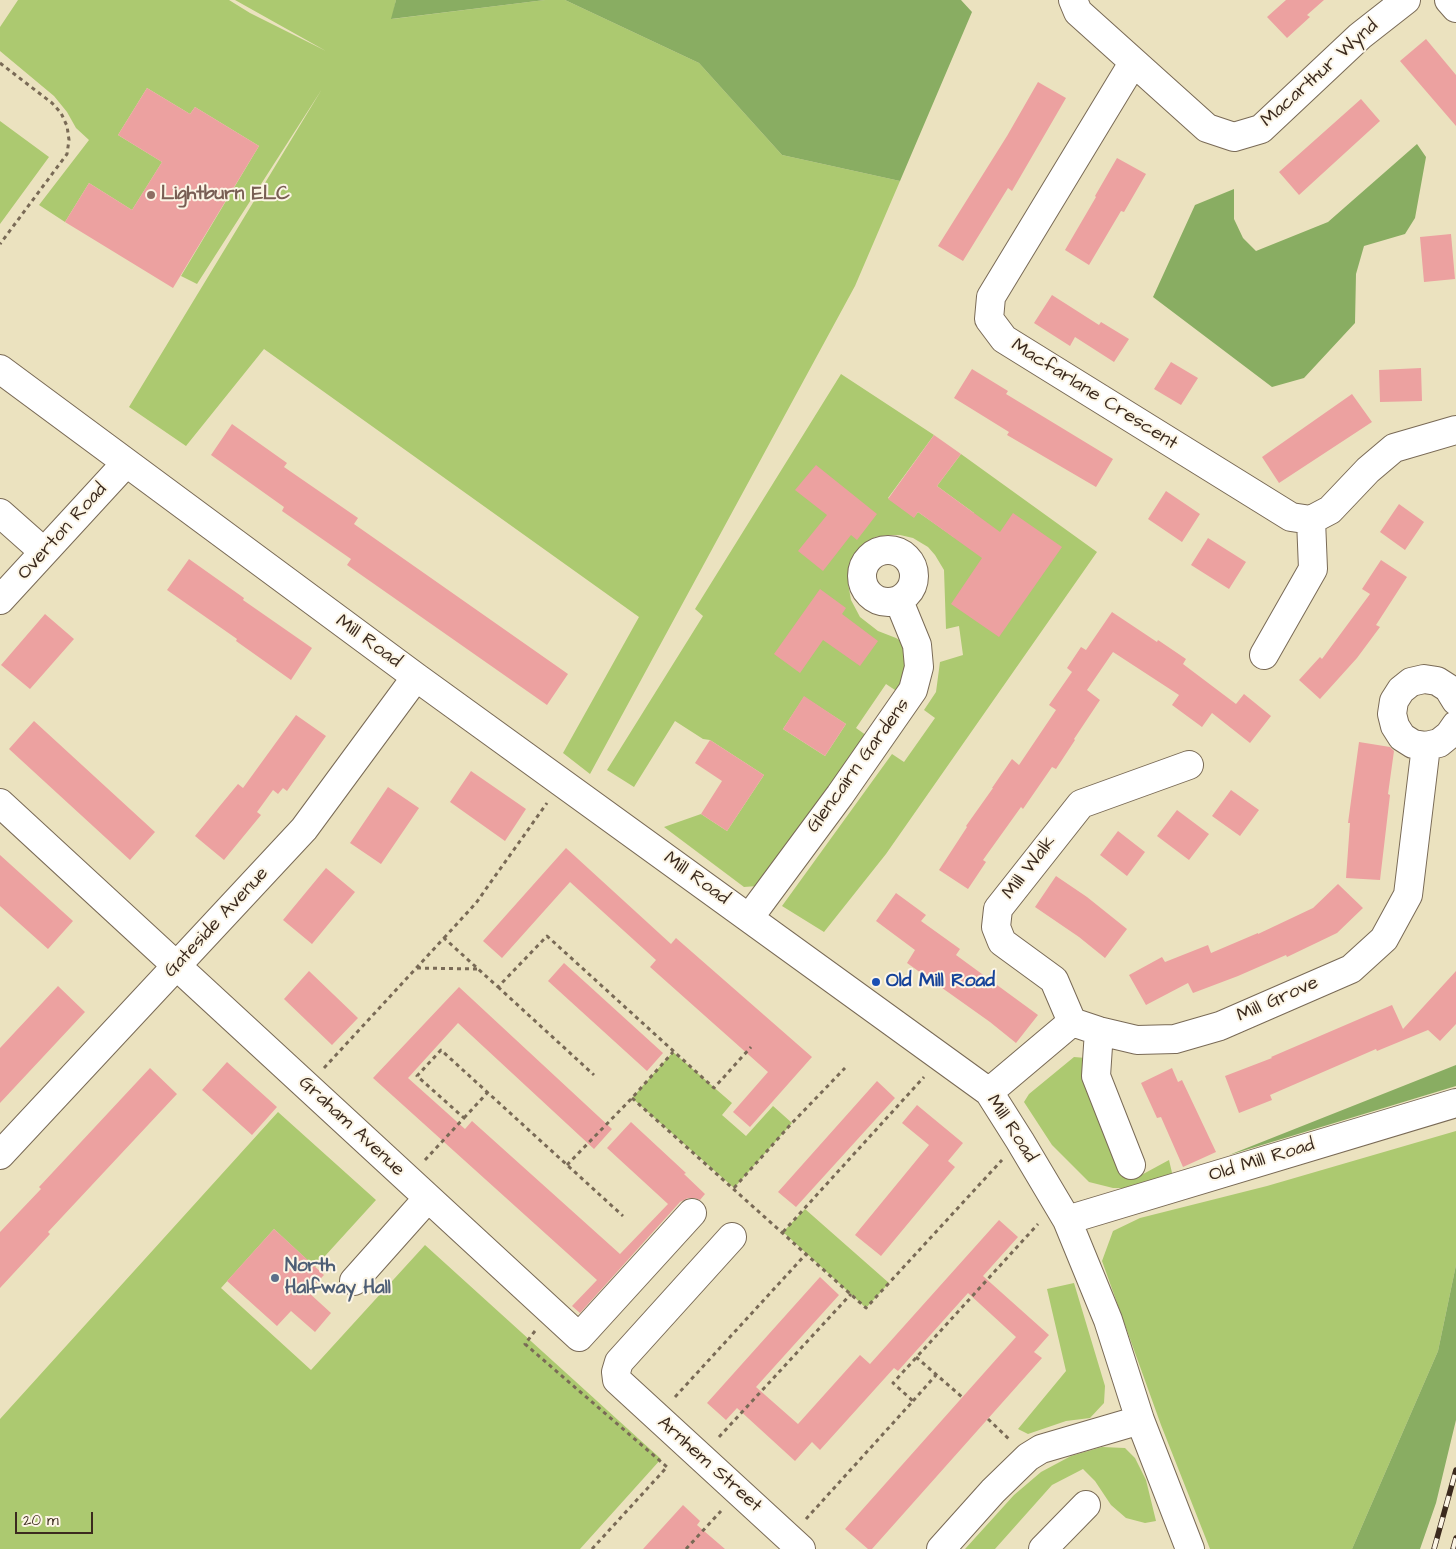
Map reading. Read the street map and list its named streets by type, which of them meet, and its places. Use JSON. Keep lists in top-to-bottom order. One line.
{"streets":{"street":["Macarthur Wynd","Macfarlane Crescent","Overton Road","Mill Road","Glencairn Gardens","Mill Walk","Gateside Avenue","Mill Grove","Graham Avenue","Old Mill Road","Arnhem Street"]},"crossings":[["Macarthur Wynd","Macfarlane Crescent"],["Overton Road","Mill Road"],["Mill Road","Glencairn Gardens"],["Mill Road","Gateside Avenue"],["Mill Road","Old Mill Road"],["Mill Walk","Mill Grove"],["Gateside Avenue","Graham Avenue"]],"places":["Lightburn ELC","Old Mill Road","North Halfway Hall"],"scale_bar":"20 m"}
